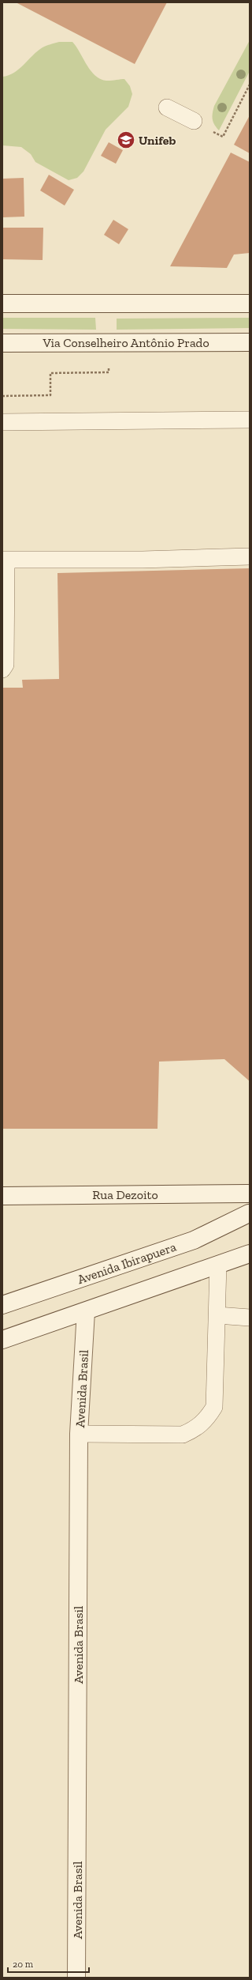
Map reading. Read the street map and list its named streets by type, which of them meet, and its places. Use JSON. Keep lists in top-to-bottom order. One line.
{"streets":{"main road":["Via Conselheiro Antônio Prado","Rua Dezoito","Avenida Ibirapuera","Avenida Brasil"]},"places":{"school or university":["Unifeb"]},"scale_bar":"20 m"}
